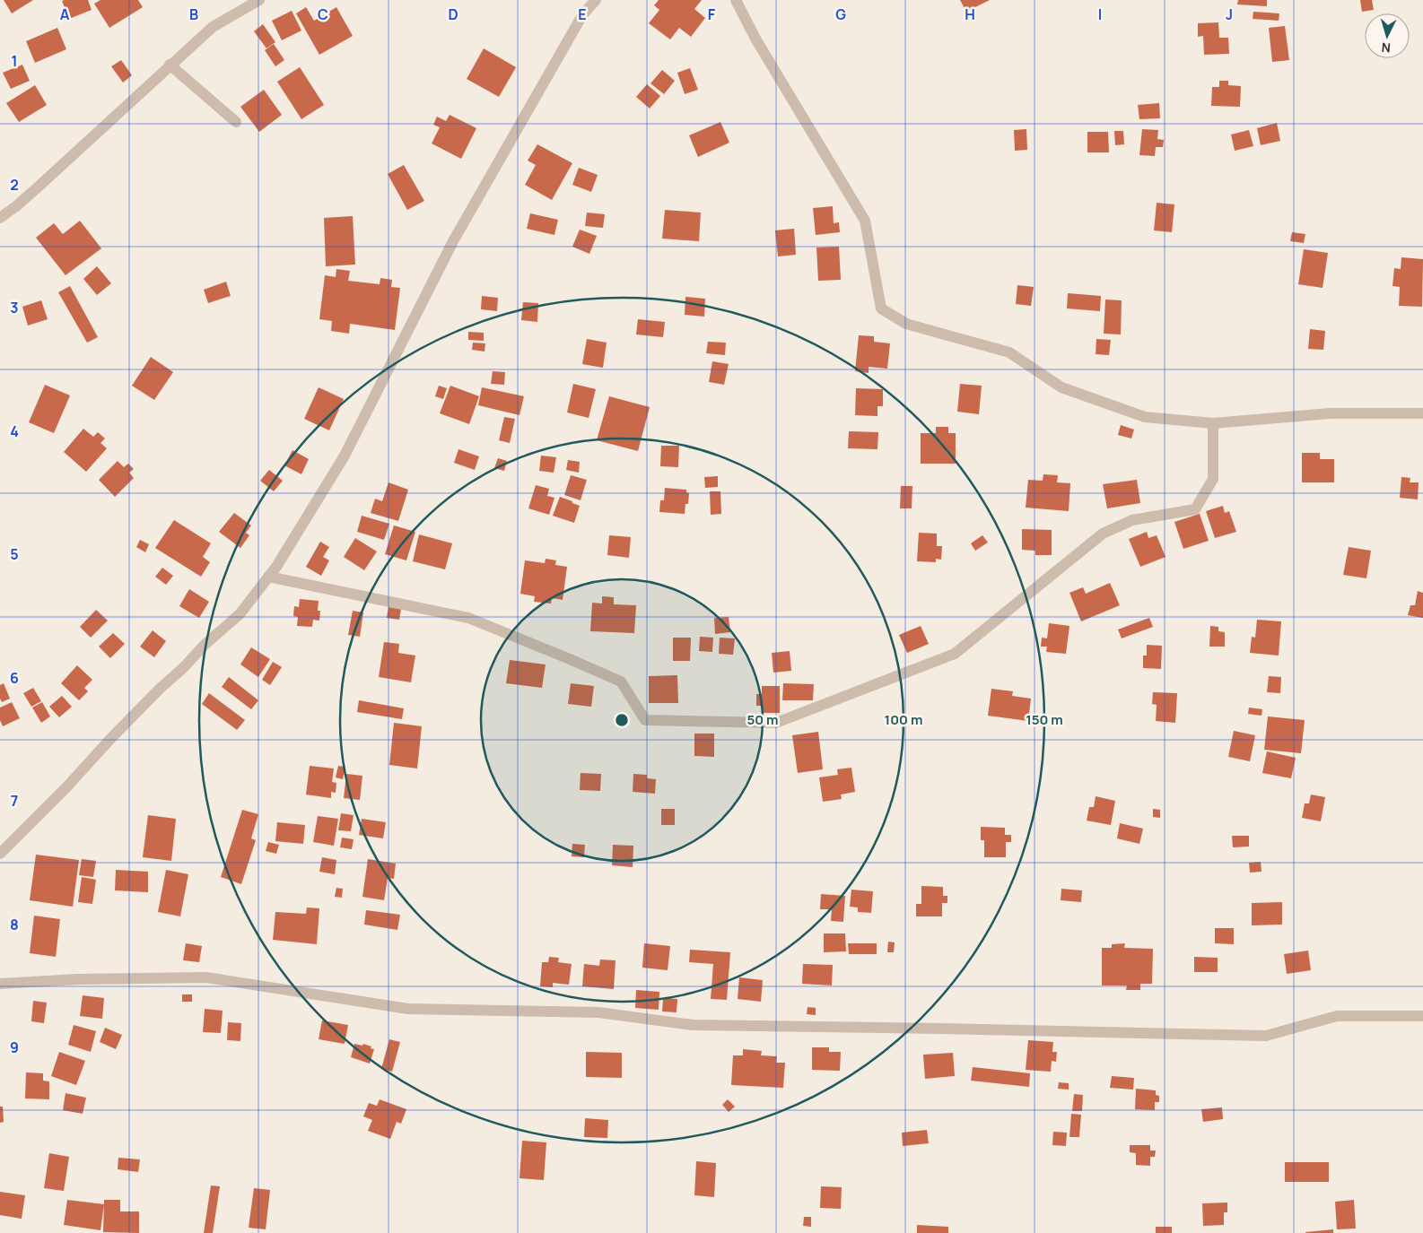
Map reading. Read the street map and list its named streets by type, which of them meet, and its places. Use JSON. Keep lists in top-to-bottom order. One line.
{"north":"bottom","grid":{"columns":["A","B","C","D","E","F","G","H","I","J"],"rows":["1","2","3","4","5","6","7","8","9"]},"rings":["50 m","100 m","150 m"]}
